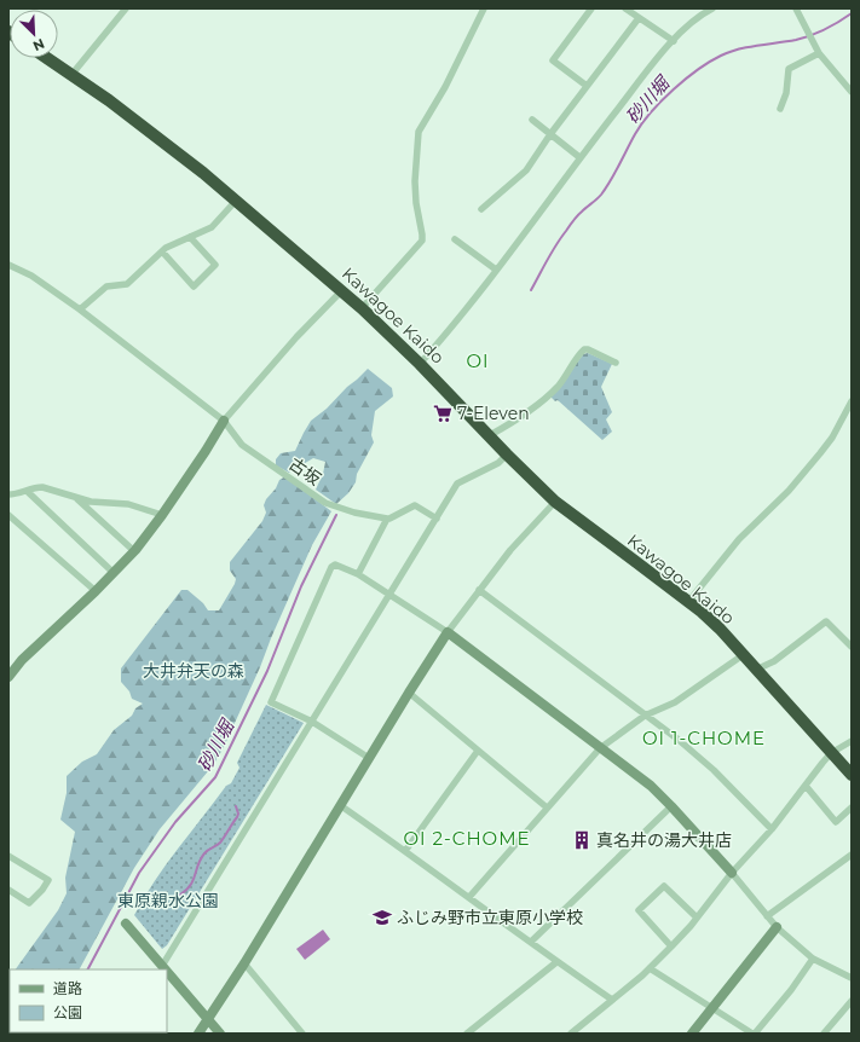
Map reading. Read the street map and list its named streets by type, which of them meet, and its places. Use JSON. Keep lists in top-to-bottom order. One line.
{"streets":{"highway":["Kawagoe Kaido"],"street":["古坂"]},"districts":["OI","OI 1-CHOME","OI 2-CHOME"],"water":["砂川堀"],"parks":["大井弁天の森","東原親水公園"],"places":{"supermarket":["7-Eleven"],"building":["真名井の湯大井店"],"school or university":["ふじみ野市立東原小学校"]},"legend":["道路","公園"],"north":"bottom right"}
